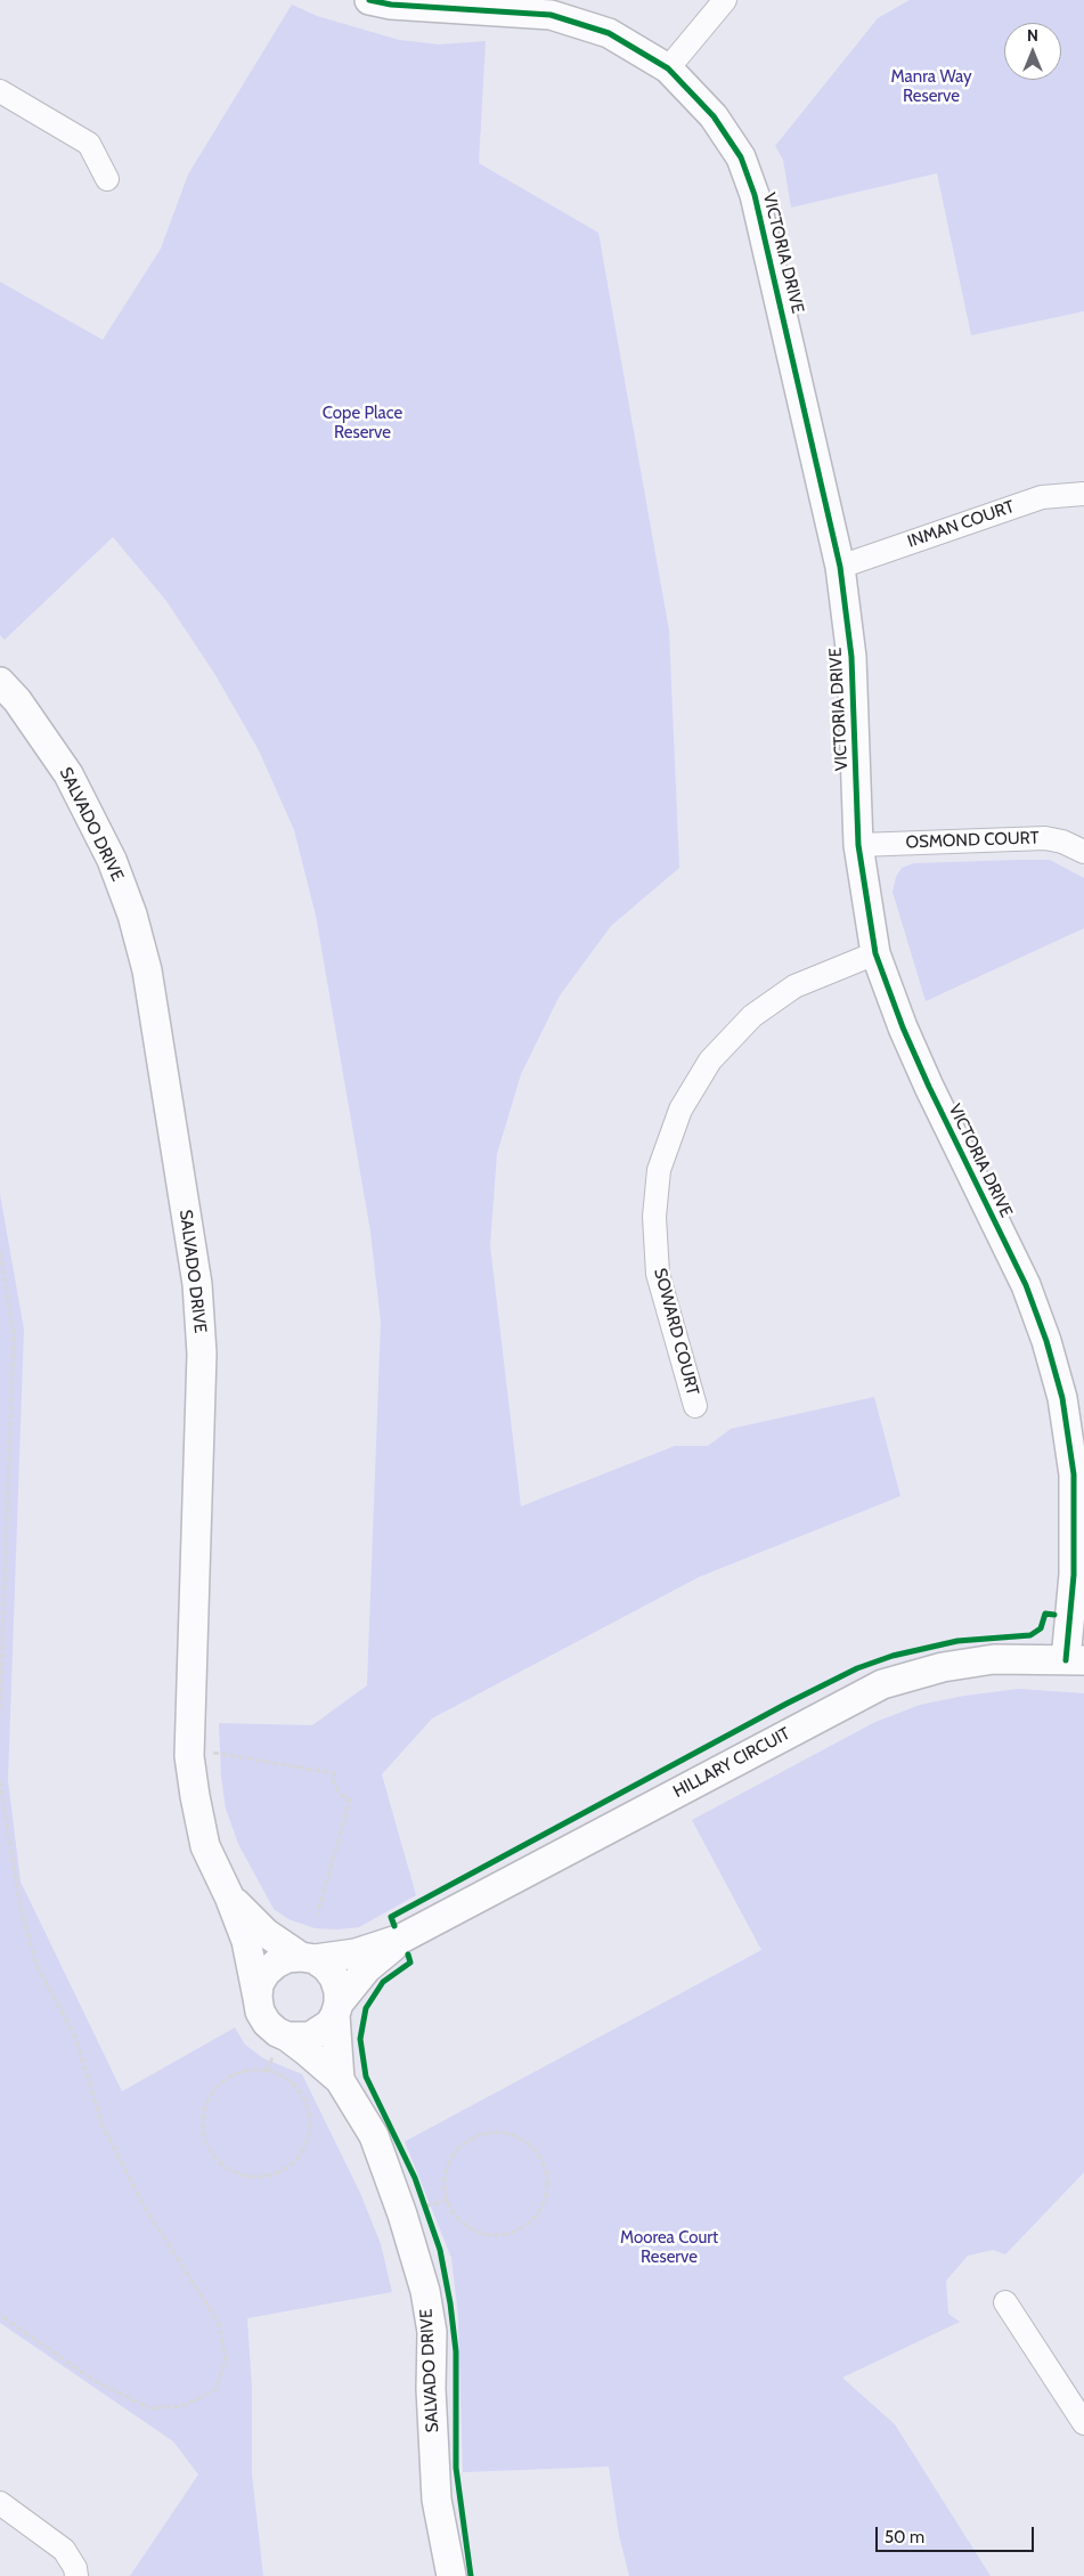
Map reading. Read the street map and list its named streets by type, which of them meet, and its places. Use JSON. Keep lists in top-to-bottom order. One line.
{"streets":{"street":["VICTORIA DRIVE","INMAN COURT","SALVADO DRIVE","OSMOND COURT","SOWARD COURT","HILLARY CIRCUIT"]},"crossings":[["VICTORIA DRIVE","INMAN COURT"],["VICTORIA DRIVE","OSMOND COURT"],["VICTORIA DRIVE","SOWARD COURT"],["VICTORIA DRIVE","HILLARY CIRCUIT"],["SALVADO DRIVE","HILLARY CIRCUIT"]],"parks":["Manra Way Reserve","Cope Place Reserve","Moorea Court Reserve"],"scale_bar":"50 m","north":"top"}
